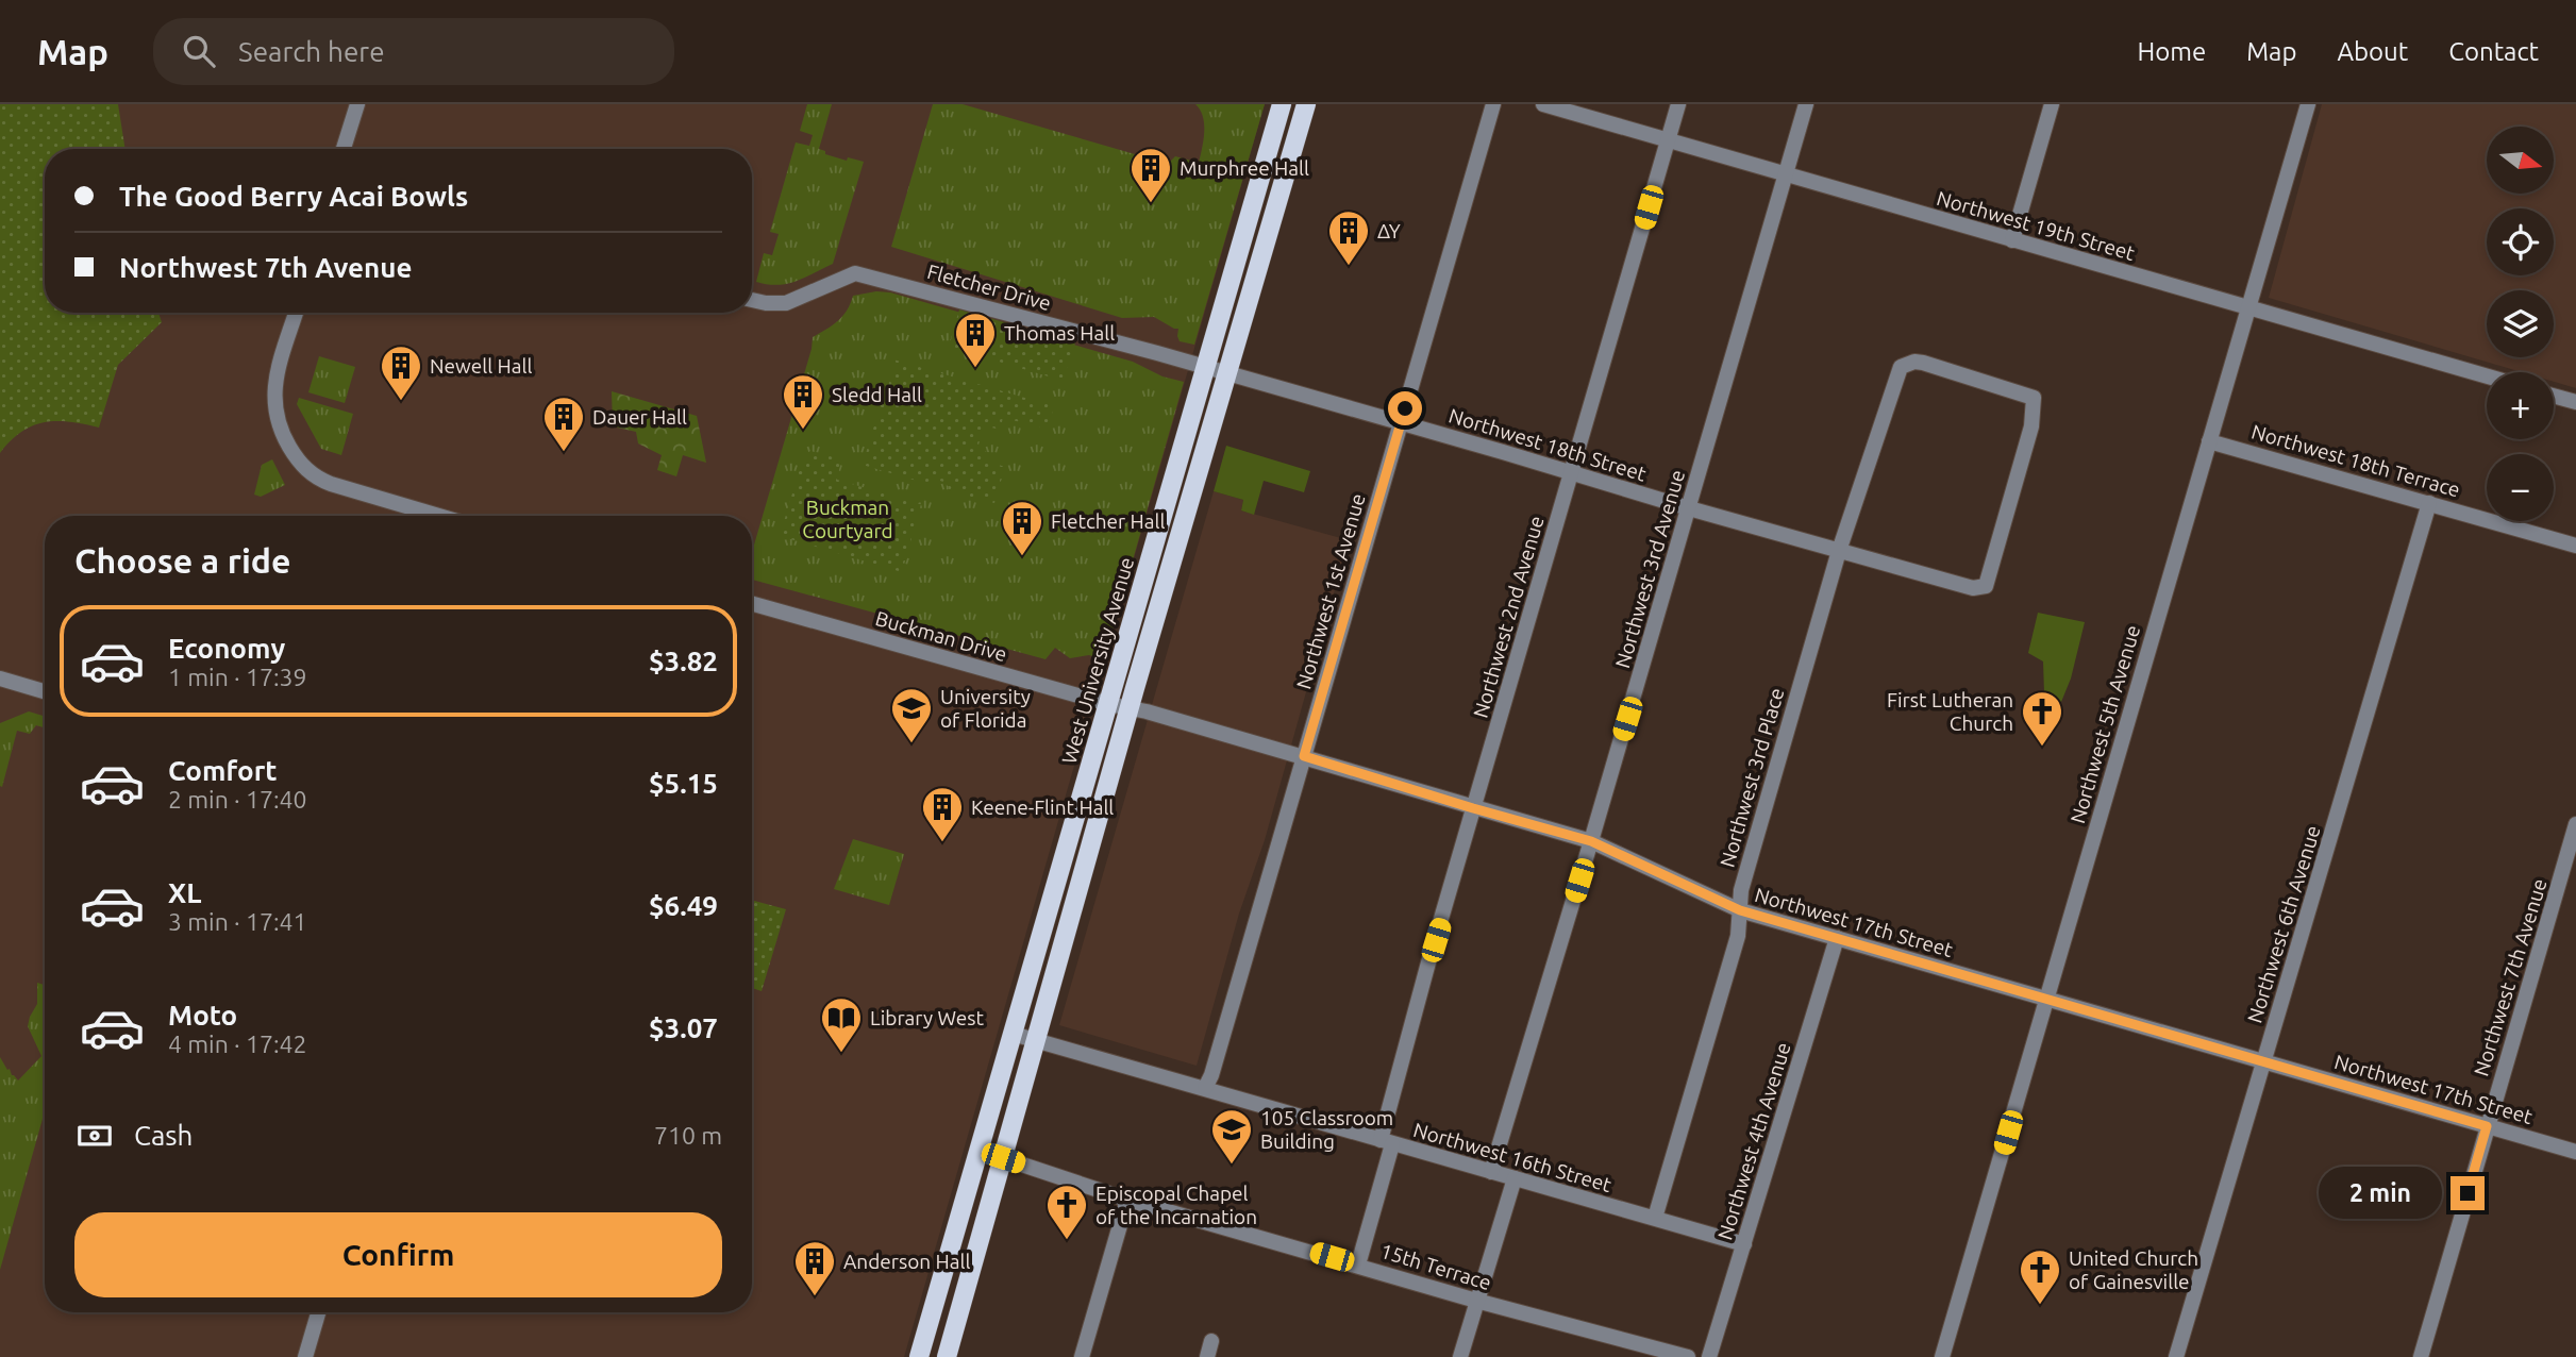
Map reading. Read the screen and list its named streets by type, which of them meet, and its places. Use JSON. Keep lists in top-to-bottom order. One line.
{"streets":{"main road":["West University Avenue"],"street":["Northwest 19th Street","Fletcher Drive","Northwest 18th Street","Northwest 18th Terrace","Northwest 3rd Avenue","Northwest 1st Avenue","Northwest 2nd Avenue","Buckman Drive","Northwest 5th Avenue","Northwest 3rd Place","Northwest 17th Street","Northwest 6th Avenue","Northwest 7th Avenue","Northwest 4th Avenue","Northwest 16th Street","15th Terrace"]},"crossings":[["Northwest 19th Street","Northwest 3rd Avenue"],["Northwest 19th Street","Northwest 2nd Avenue"],["Northwest 19th Street","Northwest 5th Avenue"],["Fletcher Drive","Northwest 18th Street"],["Fletcher Drive","West University Avenue"],["Northwest 18th Street","Northwest 3rd Avenue"],["Northwest 18th Street","Northwest 1st Avenue"],["Northwest 18th Street","Northwest 2nd Avenue"],["Northwest 18th Street","Northwest 3rd Place"],["Northwest 18th Terrace","Northwest 5th Avenue"],["Northwest 18th Terrace","Northwest 6th Avenue"],["Northwest 3rd Avenue","Northwest 17th Street"],["Northwest 3rd Avenue","Northwest 16th Street"],["Northwest 1st Avenue","Northwest 17th Street"],["Northwest 1st Avenue","Northwest 16th Street"],["Northwest 2nd Avenue","Northwest 17th Street"],["Northwest 2nd Avenue","Northwest 16th Street"],["Northwest 2nd Avenue","15th Terrace"],["Buckman Drive","West University Avenue"],["Buckman Drive","Northwest 17th Street"],["West University Avenue","Northwest 16th Street"],["Northwest 5th Avenue","Northwest 17th Street"],["Northwest 3rd Place","Northwest 17th Street"],["Northwest 3rd Place","Northwest 16th Street"],["Northwest 17th Street","Northwest 6th Avenue"],["Northwest 17th Street","Northwest 7th Avenue"],["Northwest 17th Street","Northwest 4th Avenue"],["Northwest 4th Avenue","Northwest 16th Street"]],"parks":["Buckman Courtyard"],"places":{"building":["Murphree Hall","ΔΥ","Thomas Hall","Newell Hall","Sledd Hall","Dauer Hall","Fletcher Hall","Keene-Flint Hall","Anderson Hall"],"school or university":["University of Florida","105 Classroom Building"],"church":["First Lutheran Church","Episcopal Chapel of the Incarnation","United Church of Gainesville"],"library":["Library West"]},"north":"right","page":{"header":"Map","search":"Search here","nav":["Home","Map","About","Contact"],"map_buttons":["+","−"],"banner":["The Good Berry Acai Bowls","Northwest 7th Avenue"],"heading":"Choose a ride","list":[{"name":"Economy","note":"1 min · 17:39","value":"$3.82"},{"name":"Comfort","note":"2 min · 17:40","value":"$5.15"},{"name":"XL","note":"3 min · 17:41","value":"$6.49"},{"name":"Moto","note":"4 min · 17:42","value":"$3.07"}],"pay":["Cash","710 m"],"bubble":"2 min","buttons":"Confirm"}}
